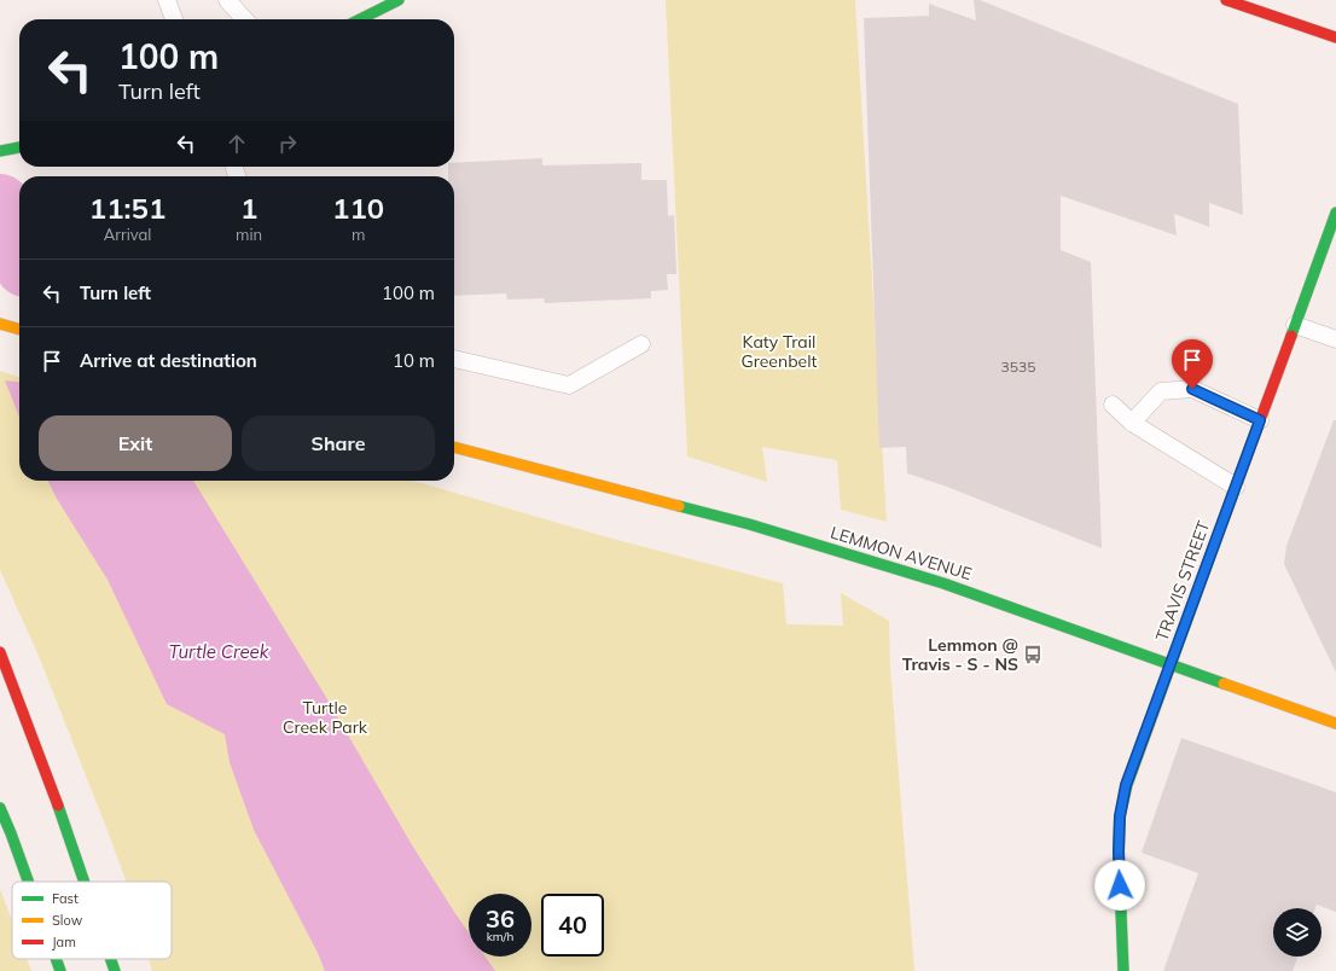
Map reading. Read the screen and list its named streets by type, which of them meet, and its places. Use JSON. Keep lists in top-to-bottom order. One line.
{"streets":{"main road":["LEMMON AVENUE","TRAVIS STREET"]},"crossings":[["LEMMON AVENUE","TRAVIS STREET"]],"water":["Turtle Creek"],"parks":["Katy Trail Greenbelt","Turtle Creek Park"],"places":{"bus stop":["Lemmon @ Travis - S - NS"]},"house_numbers":["3535"],"legend":["Fast","Slow","Jam"],"page":{"turn":["100 m","Turn left"],"eta":["11:51","Arrival","1","min","110","m"],"list":[{"name":"Turn left","value":"100 m"},{"name":"Arrive at destination","value":"10 m"}],"buttons":["Exit","Share"],"speed":"36 km/h","limit":"40"}}
